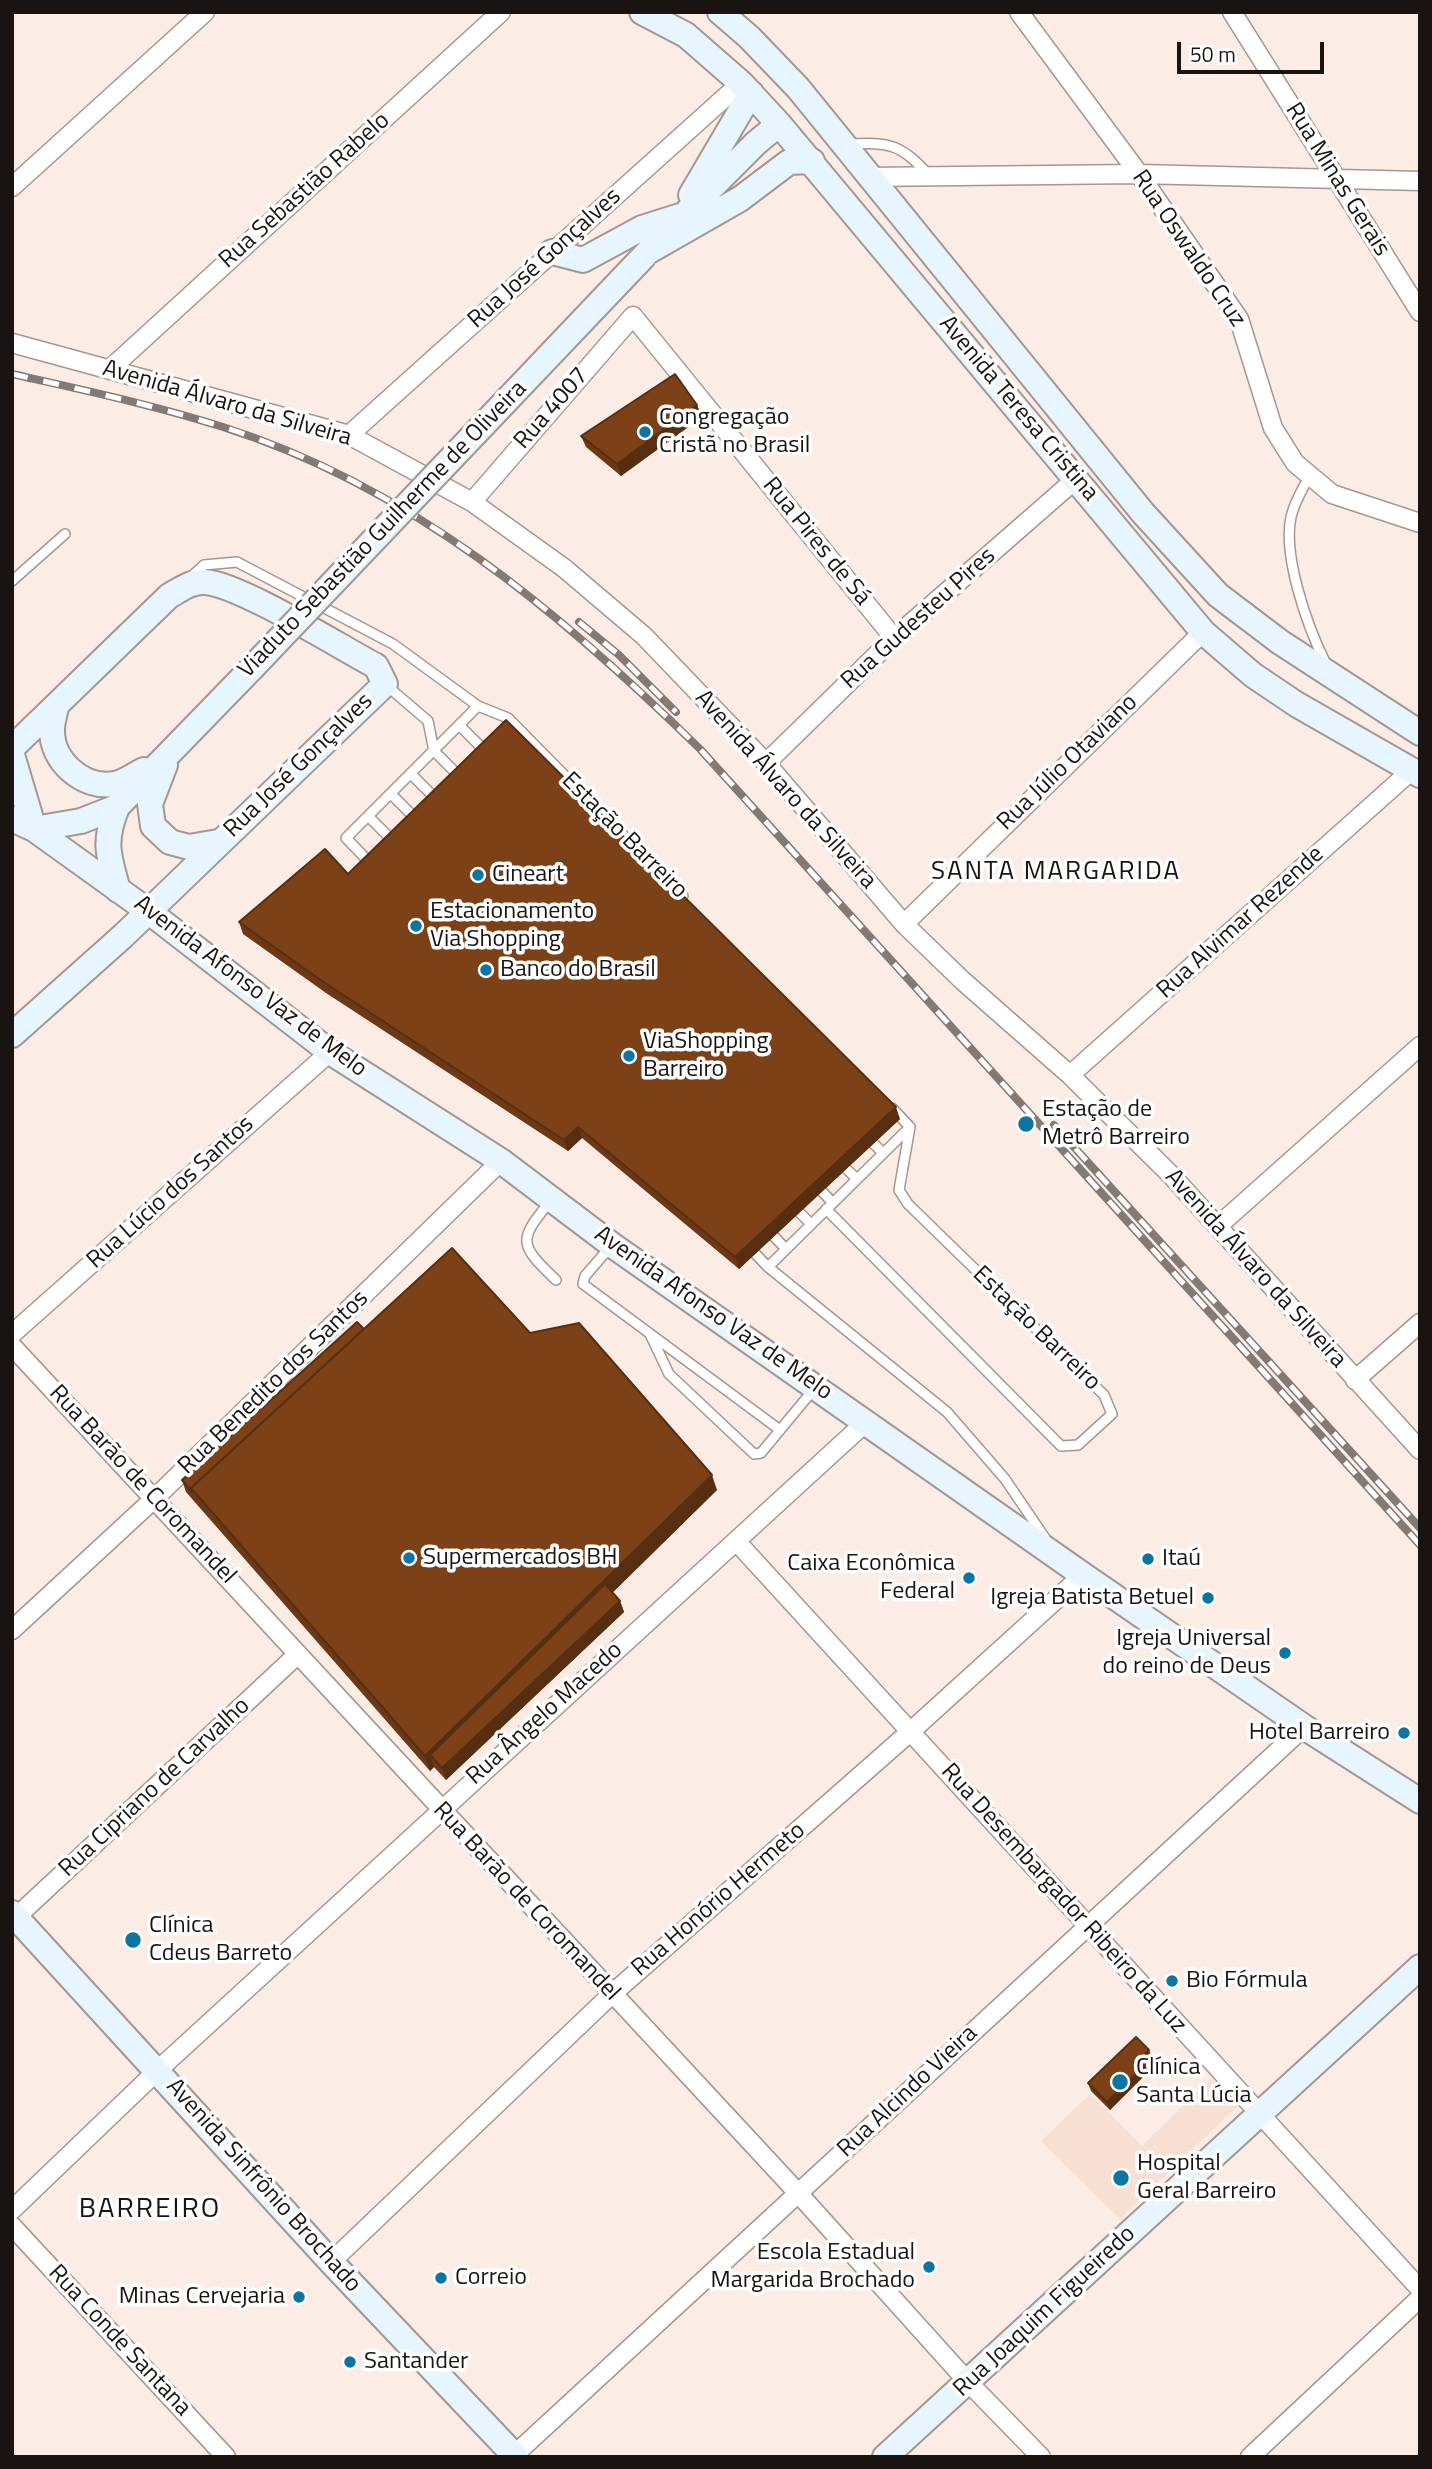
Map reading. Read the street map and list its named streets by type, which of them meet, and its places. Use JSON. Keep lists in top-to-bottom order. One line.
{"streets":{"main road":["Rua José Gonçalves","Avenida Teresa Cristina","Viaduto Sebastião Guilherme de Oliveira","Avenida Afonso Vaz de Melo","Avenida Sinfrônio Brochado","Rua Joaquim Figueiredo"],"street":["Rua Minas Gerais","Rua Sebastião Rabelo","Rua Oswaldo Cruz","Avenida Álvaro da Silveira","Rua 4007","Rua Pires de Sá","Rua Gudesteu Pires","Rua Júlio Otaviano","Rua Alvimar Rezende","Rua Lúcio dos Santos","Rua Benedito dos Santos","Rua Barão de Coromandel","Rua Ângelo Macedo","Rua Cipriano de Carvalho","Rua Desembargador Ribeiro da Luz","Rua Honório Hermeto","Rua Alcindo Vieira","Rua Conde Santana"],"lane":["Estação Barreiro"]},"crossings":[["Rua Sebastião Rabelo","Avenida Álvaro da Silveira"],["Rua José Gonçalves","Avenida Álvaro da Silveira"],["Rua José Gonçalves","Avenida Teresa Cristina"],["Rua José Gonçalves","Estação Barreiro"],["Rua José Gonçalves","Avenida Afonso Vaz de Melo"],["Avenida Álvaro da Silveira","Rua 4007"],["Avenida Álvaro da Silveira","Rua Gudesteu Pires"],["Avenida Álvaro da Silveira","Rua Júlio Otaviano"],["Avenida Álvaro da Silveira","Rua Alvimar Rezende"],["Rua 4007","Rua Pires de Sá"],["Avenida Teresa Cristina","Viaduto Sebastião Guilherme de Oliveira"],["Avenida Teresa Cristina","Rua Gudesteu Pires"],["Avenida Teresa Cristina","Rua Júlio Otaviano"],["Avenida Teresa Cristina","Rua Alvimar Rezende"],["Viaduto Sebastião Guilherme de Oliveira","Avenida Afonso Vaz de Melo"],["Rua Pires de Sá","Rua Gudesteu Pires"],["Avenida Afonso Vaz de Melo","Rua Lúcio dos Santos"],["Avenida Afonso Vaz de Melo","Rua Benedito dos Santos"],["Avenida Afonso Vaz de Melo","Rua Ângelo Macedo"],["Avenida Afonso Vaz de Melo","Rua Honório Hermeto"],["Avenida Afonso Vaz de Melo","Rua Alcindo Vieira"],["Rua Benedito dos Santos","Rua Barão de Coromandel"],["Rua Barão de Coromandel","Rua Ângelo Macedo"],["Rua Barão de Coromandel","Rua Cipriano de Carvalho"],["Rua Barão de Coromandel","Rua Honório Hermeto"],["Rua Barão de Coromandel","Rua Alcindo Vieira"],["Rua Barão de Coromandel","Rua Joaquim Figueiredo"],["Rua Ângelo Macedo","Rua Desembargador Ribeiro da Luz"],["Rua Ângelo Macedo","Avenida Sinfrônio Brochado"],["Rua Cipriano de Carvalho","Avenida Sinfrônio Brochado"],["Rua Desembargador Ribeiro da Luz","Rua Honório Hermeto"],["Rua Desembargador Ribeiro da Luz","Rua Alcindo Vieira"],["Rua Desembargador Ribeiro da Luz","Rua Joaquim Figueiredo"],["Rua Honório Hermeto","Avenida Sinfrônio Brochado"],["Rua Alcindo Vieira","Avenida Sinfrônio Brochado"]],"districts":["SANTA MARGARIDA","BARREIRO"],"places":["Congregação Cristã no Brasil","Cineart","Estacionamento Via Shopping","Banco do Brasil","ViaShopping Barreiro","Estação de Metrô Barreiro","Supermercados BH","Itaú","Caixa Econômica Federal","Igreja Batista Betuel","Igreja Universal do reino de Deus","Hotel Barreiro","Clínica Cdeus Barreto","Bio Fórmula","Clínica Santa Lúcia","Hospital Geral Barreiro","Escola Estadual Margarida Brochado","Correio","Minas Cervejaria","Santander"],"scale_bar":"50 m"}
